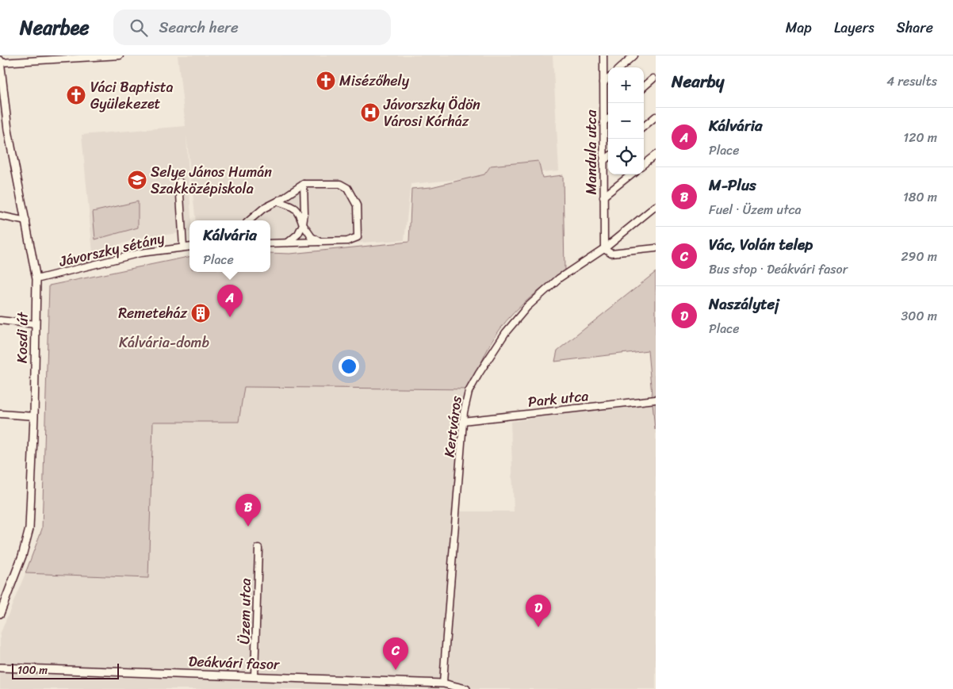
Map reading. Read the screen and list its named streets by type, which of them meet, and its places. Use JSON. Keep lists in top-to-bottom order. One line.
{"streets":{"street":["Mandula utca","Jávorszky sétány","Kosdi út","Park utca","Kertváros","Üzem utca","Deákvári fasor"]},"crossings":[["Mandula utca","Kertváros"],["Jávorszky sétány","Kosdi út"],["Park utca","Kertváros"],["Kertváros","Deákvári fasor"],["Üzem utca","Deákvári fasor"]],"parks":["Kálvária-domb"],"places":{"church":["Misézőhely","Váci Baptista Gyülekezet"],"hospital":["Jávorszky Ödön Városi Kórház"],"school or university":["Selye János Humán Szakközépiskola"],"building":["Remeteház"]},"scale_bar":"100 m","page":{"header":"Nearbee","search":"Search here","nav":["Map","Layers","Share"],"heading":["Nearby","4 results"],"map_buttons":["+","−"],"list":[{"mark":"A","name":"Kálvária","note":"Place","value":"120 m"},{"mark":"B","name":"M-Plus","note":"Fuel · Üzem utca","value":"180 m"},{"mark":"C","name":"Vác, Volán telep","note":"Bus stop · Deákvári fasor","value":"290 m"},{"mark":"D","name":"Naszálytej","note":"Place","value":"300 m"}],"popup":["Kálvária","Place"],"pins":["A","B","D","C"],"scale":"100 m"}}
